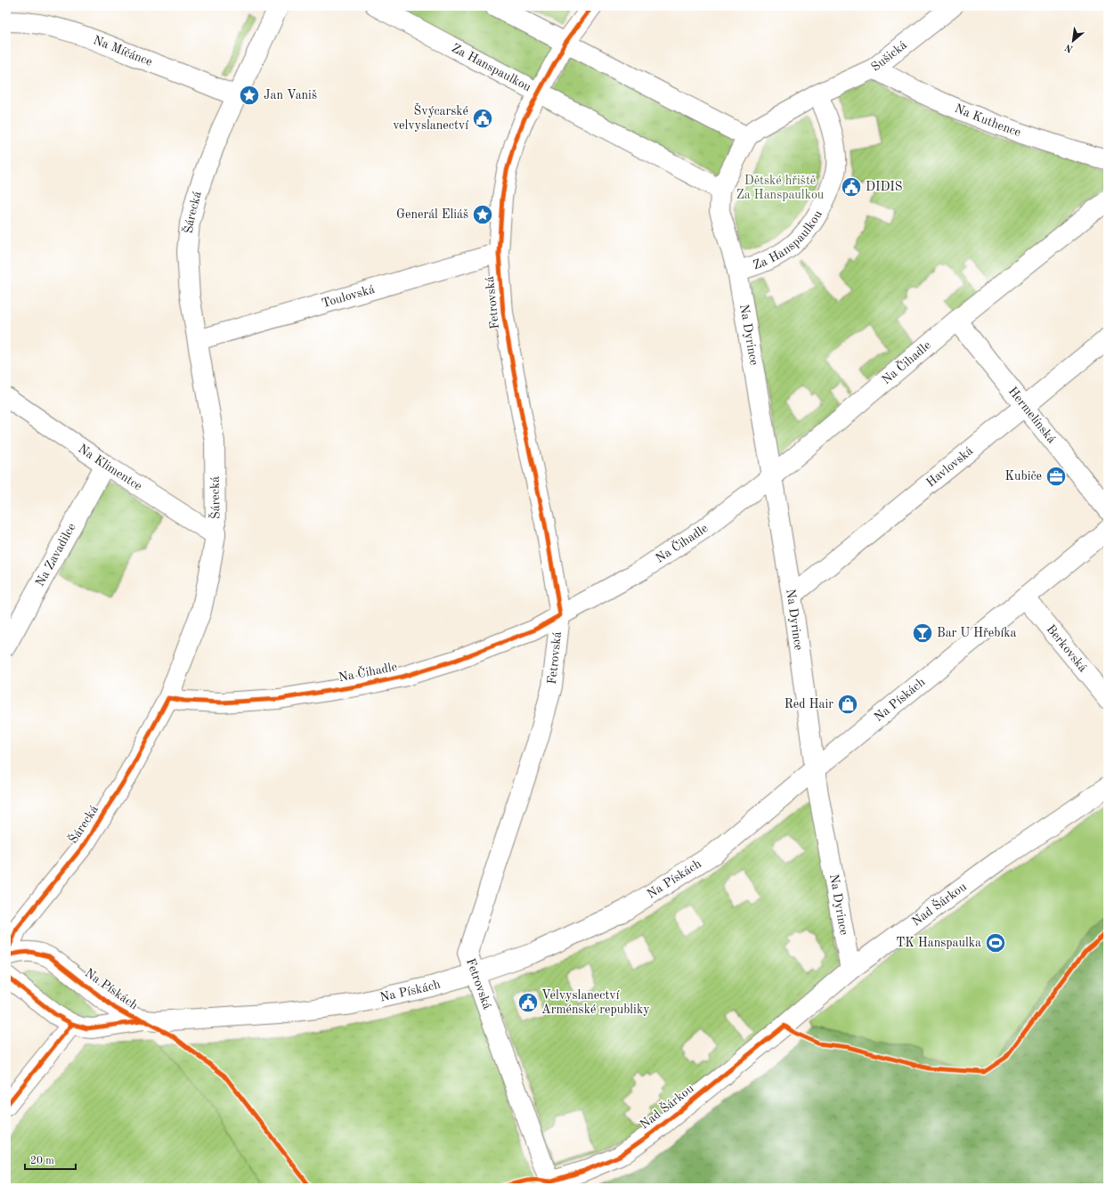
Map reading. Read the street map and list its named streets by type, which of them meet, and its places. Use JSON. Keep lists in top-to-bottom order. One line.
{"streets":{"street":["Na Míčánce","Sušická","Za Hanspaulkou","Na Kuthence","Šárecká","Toulovská","Fetrovská","Na Dyrince","Na Čihadle","Hermelínská","Na Klimentce","Havlovská","Na Zavadilce","Berkovská","Na Pískách","Nad Šárkou"]},"crossings":[["Na Míčánce","Šárecká"],["Sušická","Za Hanspaulkou"],["Sušická","Na Kuthence"],["Za Hanspaulkou","Fetrovská"],["Za Hanspaulkou","Na Dyrince"],["Šárecká","Toulovská"],["Šárecká","Na Čihadle"],["Šárecká","Na Klimentce"],["Šárecká","Na Pískách"],["Toulovská","Fetrovská"],["Fetrovská","Na Čihadle"],["Fetrovská","Na Pískách"],["Fetrovská","Nad Šárkou"],["Na Dyrince","Na Čihadle"],["Na Dyrince","Havlovská"],["Na Dyrince","Na Pískách"],["Na Dyrince","Nad Šárkou"],["Na Čihadle","Hermelínská"],["Hermelínská","Havlovská"],["Na Klimentce","Na Zavadilce"],["Berkovská","Na Pískách"]],"parks":["Dětské hřiště Za Hanspaulkou"],"places":{"place":["Jan Vaniš","Generál Eliáš"],"public building":["Švýcarské velvyslanectví","DIDIS","Velvyslanectví Arménské republiky"],"office":["Kubiče"],"bar":["Bar U Hřebíka"],"shop":["Red Hair"],"sports":["TK Hanspaulka"]},"scale_bar":"20 m","north":"bottom left"}
